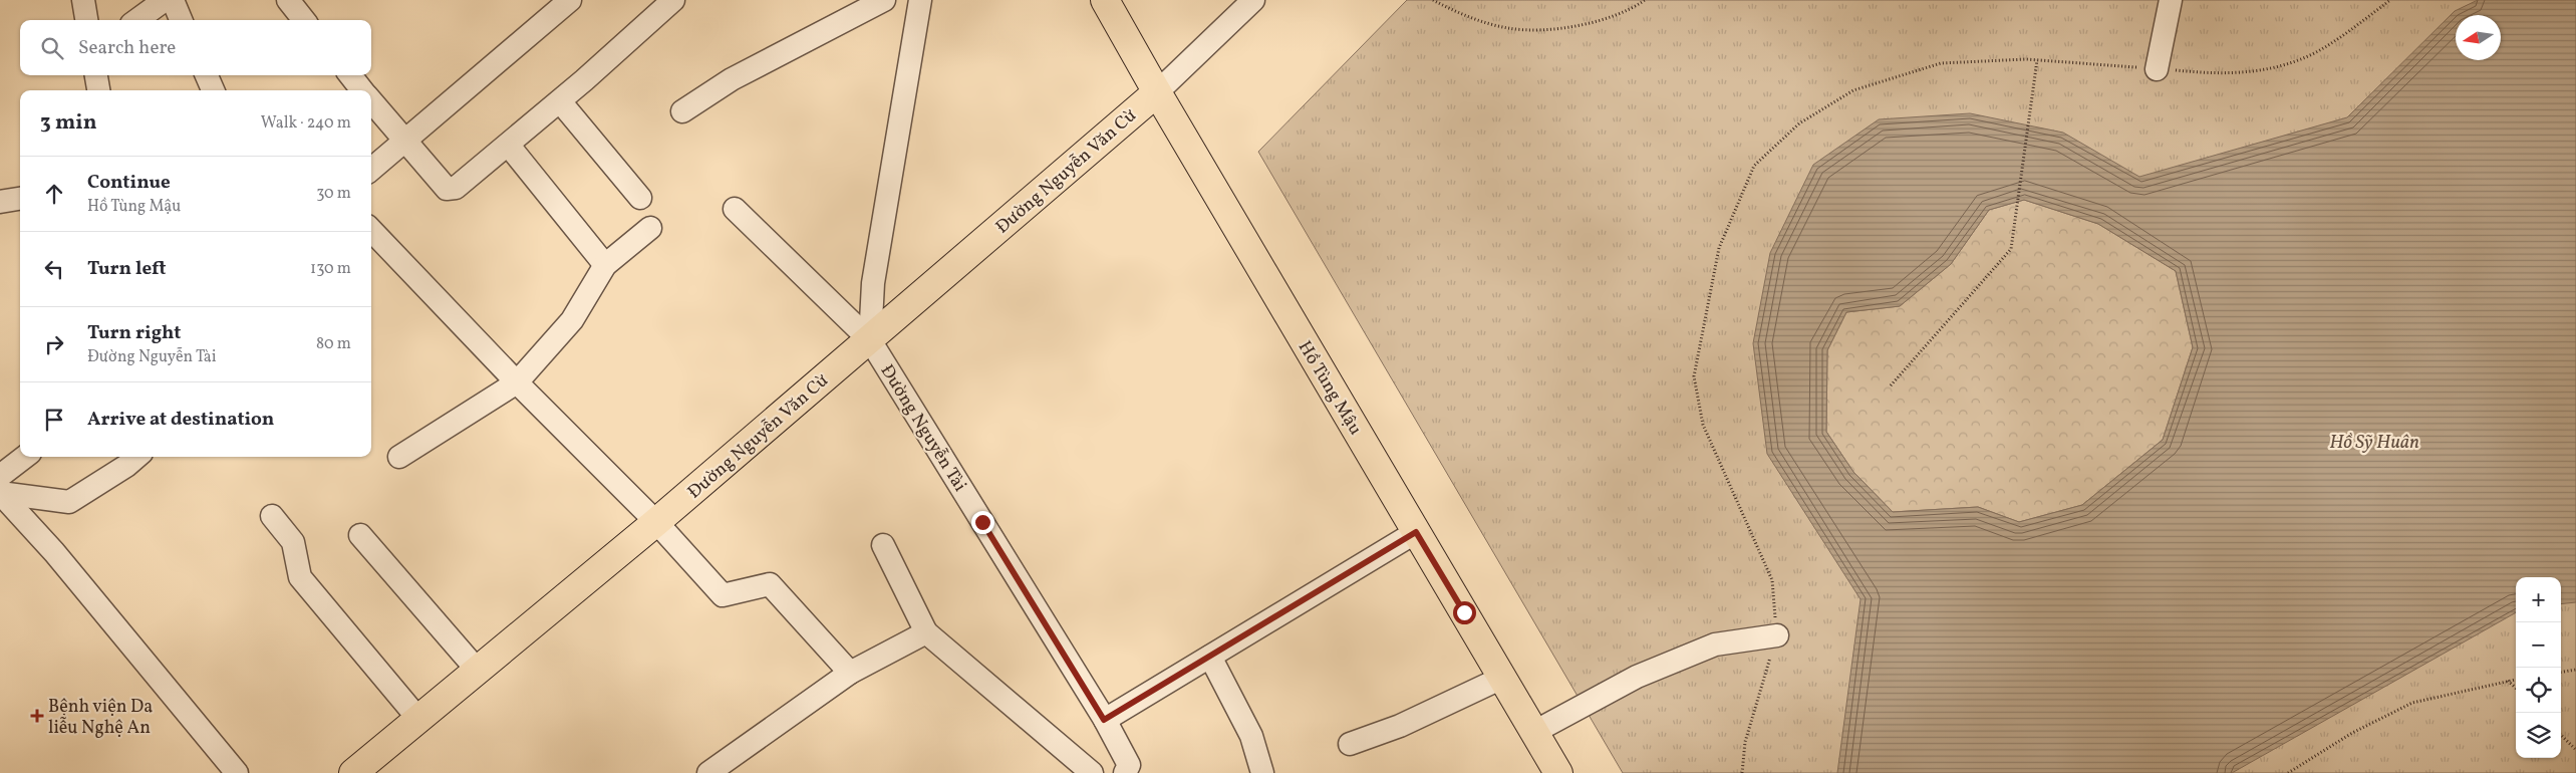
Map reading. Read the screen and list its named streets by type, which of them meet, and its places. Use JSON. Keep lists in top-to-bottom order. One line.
{"streets":{"main road":["Đường Nguyễn Văn Cừ","Hồ Tùng Mậu"],"street":["Đường Nguyễn Tài"]},"crossings":[["Đường Nguyễn Văn Cừ","Hồ Tùng Mậu"],["Đường Nguyễn Văn Cừ","Đường Nguyễn Tài"]],"water":["Hồ Sỹ Huân"],"places":{"health":["Bệnh viện Da liễu Nghệ An"]},"north":"left","page":{"search":"Search here","heading":["3 min","Walk · 240 m"],"list":[["Continue","Hồ Tùng Mậu","30 m"],["Turn left","130 m"],["Turn right","Đường Nguyễn Tài","80 m"],"Arrive at destination"],"map_buttons":["+","−"]}}
